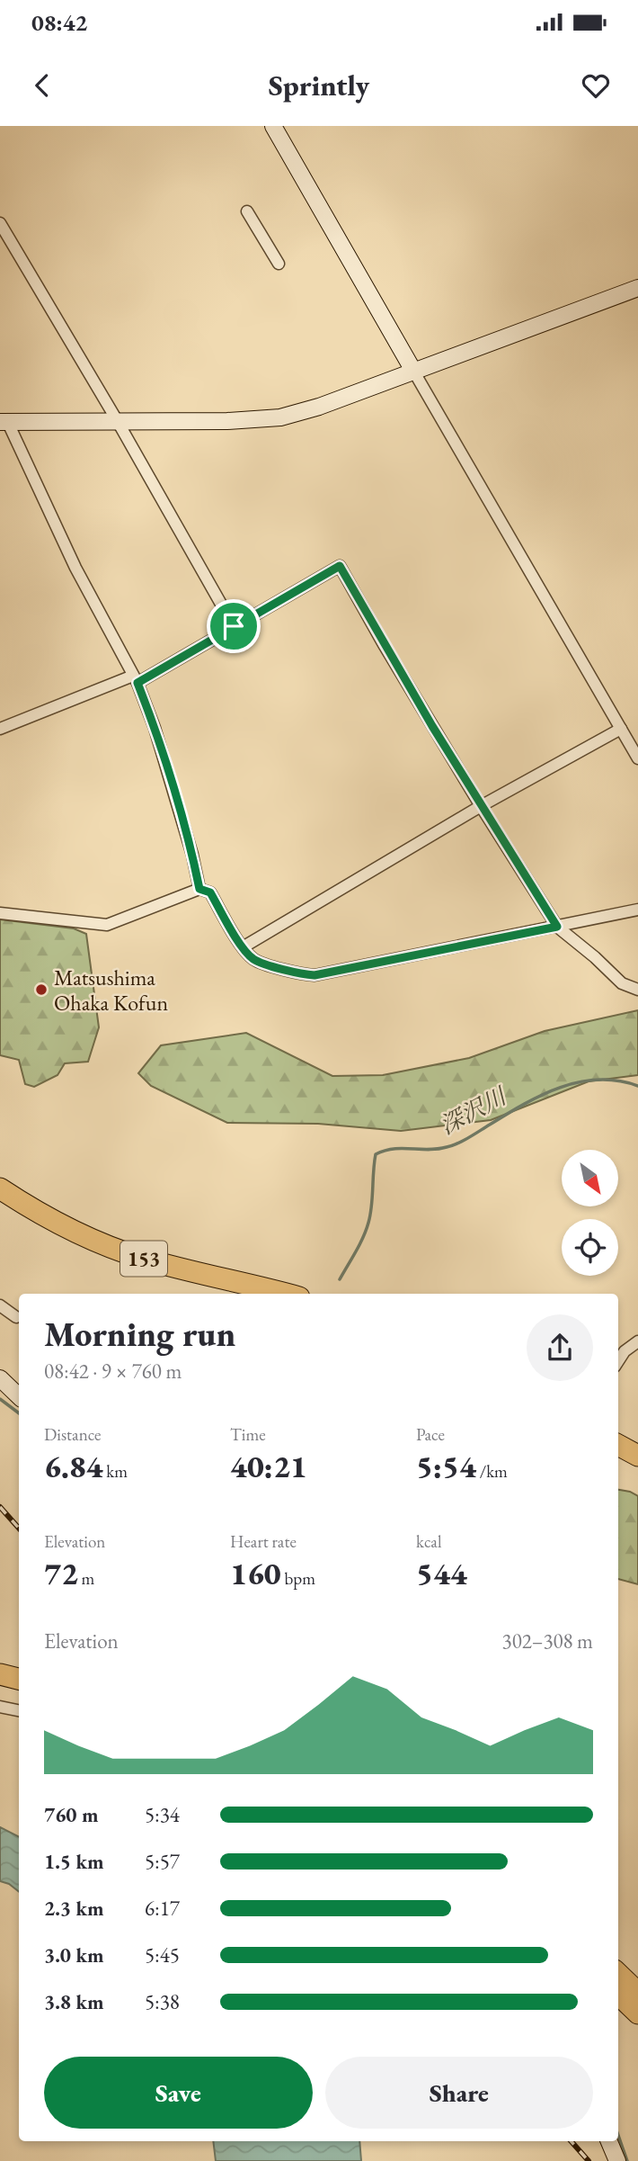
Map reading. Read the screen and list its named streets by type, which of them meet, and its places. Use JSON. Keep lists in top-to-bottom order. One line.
{"streets":{"highway":["153"]},"water":["深沢川"],"places":["Matsushima Ohaka Kofun"],"north":"bottom right","page":{"status":"08:42","header":"Sprintly","heading":["Morning run","08:42 · 9 × 760 m"],"stats":[["Distance","6.84 km"],["Time","40:21"],["Pace","5:54 /km"],["Elevation","72 m"],["Heart rate","160 bpm"],["kcal","544"]],"chart":["Elevation","302–308 m"],"list":[{"name":"760 m","note":"5:34"},{"name":"1.5 km","note":"5:57"},{"name":"2.3 km","note":"6:17"},{"name":"3.0 km","note":"5:45"},{"name":"3.8 km","note":"5:38"}],"buttons":["Save","Share"]}}
